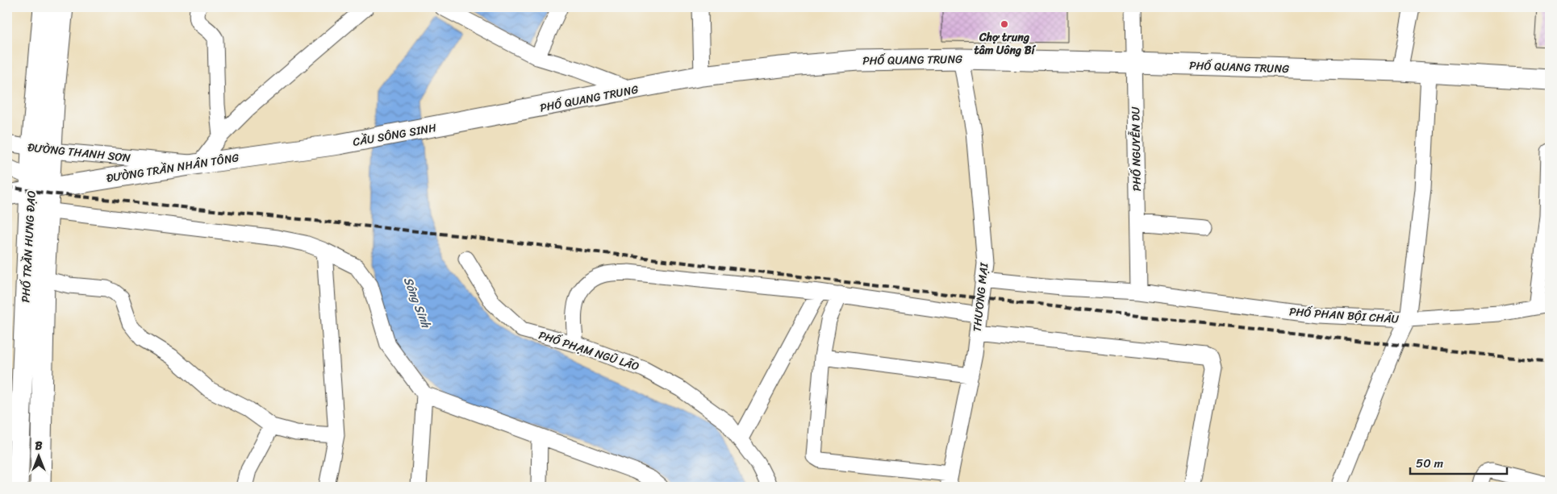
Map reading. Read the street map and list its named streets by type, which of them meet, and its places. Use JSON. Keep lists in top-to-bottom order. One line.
{"streets":{"main road":["PHỐ QUANG TRUNG","CẦU SÔNG SINH","ĐƯỜNG TRẦN NHÂN TÔNG","PHỐ TRẦN HƯNG ĐẠO"],"street":["PHỐ NGUYỄN DU","ĐƯỜNG THANH SƠN","THƯƠNG MẠI","PHỐ PHAN BỘI CHÂU","PHỐ PHẠM NGŨ LÃO"]},"crossings":[["PHỐ QUANG TRUNG","CẦU SÔNG SINH"],["PHỐ QUANG TRUNG","PHỐ NGUYỄN DU"],["PHỐ QUANG TRUNG","THƯƠNG MẠI"],["CẦU SÔNG SINH","ĐƯỜNG TRẦN NHÂN TÔNG"],["PHỐ NGUYỄN DU","PHỐ PHAN BỘI CHÂU"],["ĐƯỜNG THANH SƠN","ĐƯỜNG TRẦN NHÂN TÔNG"],["ĐƯỜNG THANH SƠN","PHỐ TRẦN HƯNG ĐẠO"],["ĐƯỜNG TRẦN NHÂN TÔNG","PHỐ TRẦN HƯNG ĐẠO"],["THƯƠNG MẠI","PHỐ PHAN BỘI CHÂU"]],"water":["Sông Sinh"],"places":["Chợ trung tâm Uông Bí"],"scale_bar":"50 m","north":"top"}
